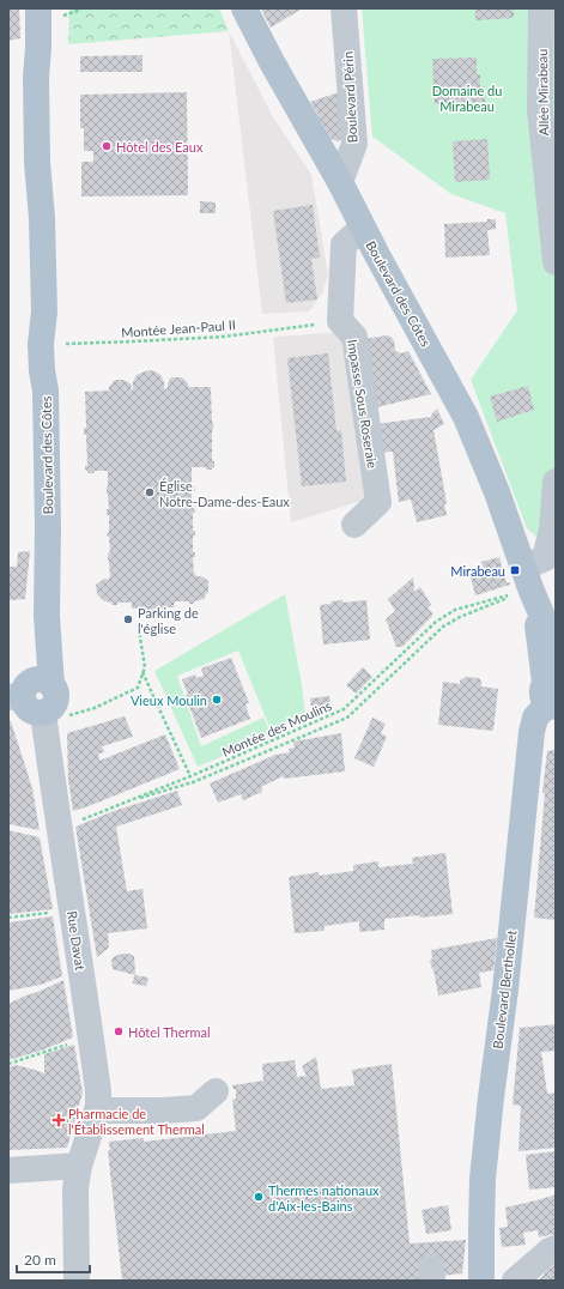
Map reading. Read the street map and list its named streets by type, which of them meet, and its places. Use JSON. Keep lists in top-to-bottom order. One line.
{"streets":{"main road":["Boulevard des Côtes","Boulevard Berthollet"],"street":["Allée Mirabeau","Boulevard Périn","Impasse Sous Roseraie","Rue Davat"],"path":["Montée Jean-Paul II","Montée des Moulins"]},"crossings":[["Boulevard Périn","Boulevard des Côtes"],["Boulevard des Côtes","Montée Jean-Paul II"],["Boulevard des Côtes","Impasse Sous Roseraie"],["Boulevard des Côtes","Montée des Moulins"],["Boulevard des Côtes","Rue Davat"],["Boulevard des Côtes","Boulevard Berthollet"],["Montée des Moulins","Rue Davat"]],"parks":["Domaine du Mirabeau"],"places":{"other":["Hôtel des Eaux","Église Notre-Dame-des-Eaux","Parking de l'église","Vieux Moulin","Hôtel Thermal","Thermes nationaux d'Aix-les-Bains"],"transit":["Mirabeau"],"health":["Pharmacie de l'Établissement Thermal"]},"scale_bar":"20 m"}
